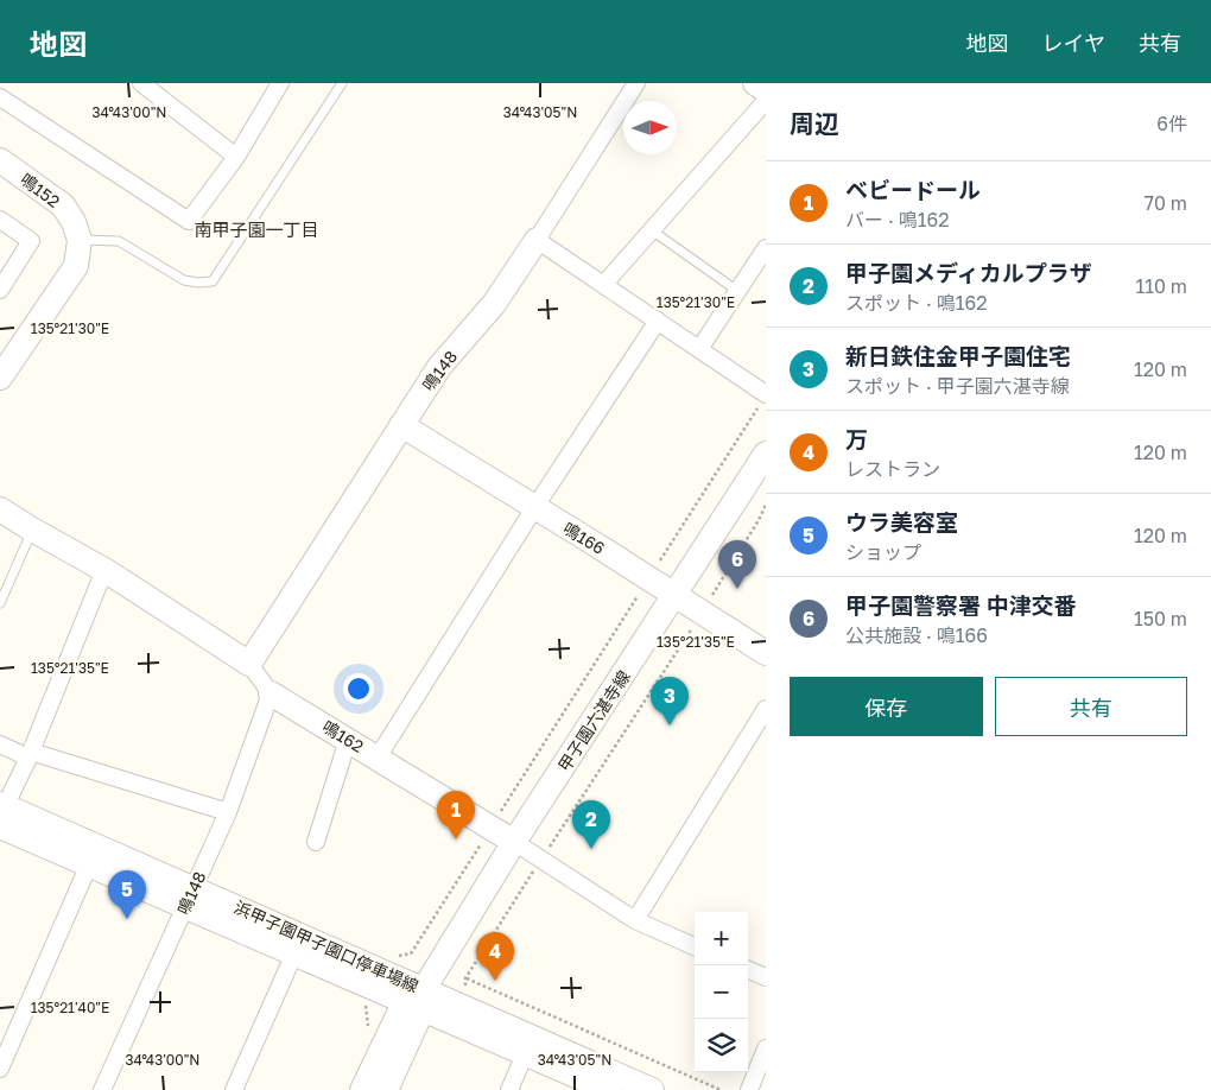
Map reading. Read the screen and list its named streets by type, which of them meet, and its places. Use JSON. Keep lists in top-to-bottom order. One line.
{"streets":{"main road":["鳴152","鳴148","鳴166","甲子園六湛寺線","鳴162","浜甲子園甲子園口停車場線"]},"crossings":[["鳴148","鳴166"],["鳴148","鳴162"],["鳴148","浜甲子園甲子園口停車場線"],["鳴166","甲子園六湛寺線"],["甲子園六湛寺線","鳴162"],["甲子園六湛寺線","浜甲子園甲子園口停車場線"]],"districts":["南甲子園一丁目"],"north":"right","page":{"header":"地図","nav":["地図","レイヤ","共有"],"heading":["周辺","6件"],"list":[{"mark":"1","name":"ベビードール","note":"バー · 鳴162","value":"70 m"},{"mark":"2","name":"甲子園メディカルプラザ","note":"スポット · 鳴162","value":"110 m"},{"mark":"3","name":"新日鉄住金甲子園住宅","note":"スポット · 甲子園六湛寺線","value":"120 m"},{"mark":"4","name":"万","note":"レストラン","value":"120 m"},{"mark":"5","name":"ウラ美容室","note":"ショップ","value":"120 m"},{"mark":"6","name":"甲子園警察署 中津交番","note":"公共施設 · 鳴166","value":"150 m"}],"pins":["6","3","1","2","5","4"],"buttons":["保存","共有"],"map_buttons":["+","−"]},"coordinates":["34°43'00\"N","34°43'05\"N","135°21'30\"E","135°21'35\"E","135°21'40\"E"]}
